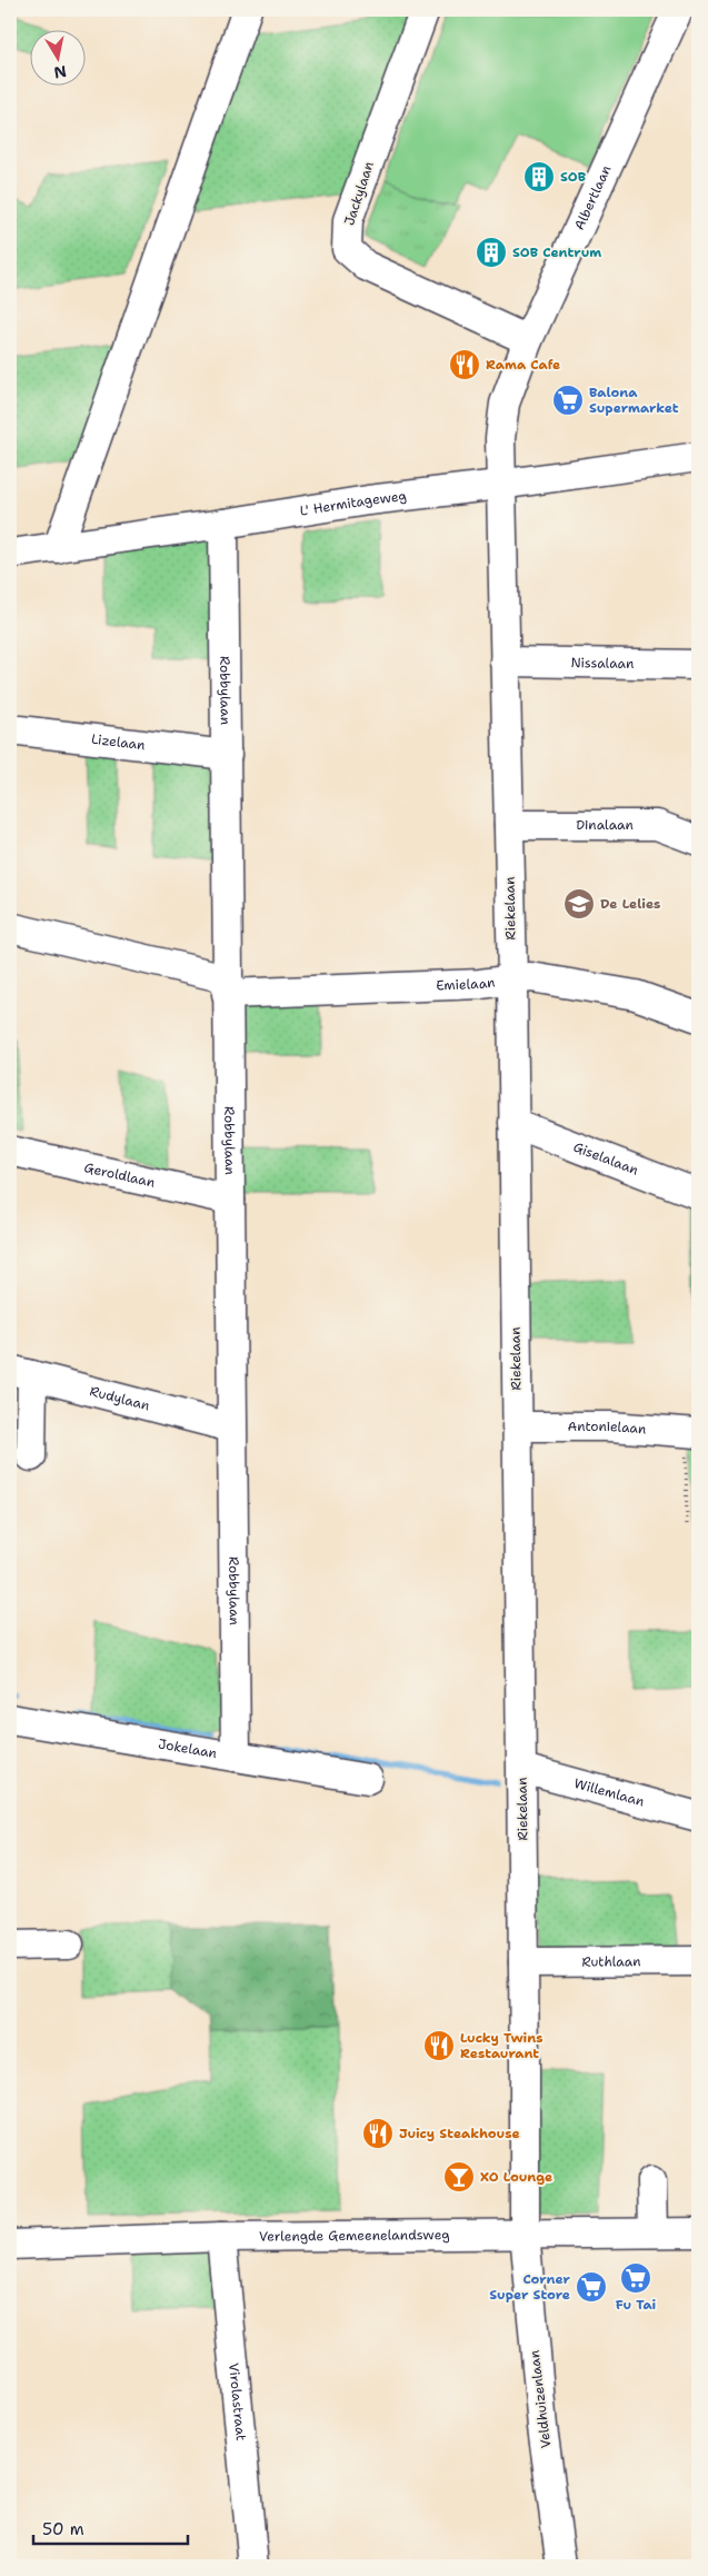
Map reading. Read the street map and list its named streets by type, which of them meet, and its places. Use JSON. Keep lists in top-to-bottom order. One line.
{"streets":{"street":["Jackylaan","Albertlaan","L' Hermitageweg","Nissalaan","Robbylaan","Lizelaan","Dinalaan","Riekelaan","Emielaan","Giselalaan","Geroldlaan","Rudylaan","Antonielaan","Jokelaan","Willemlaan","Ruthlaan","Verlengde Gemeenelandsweg","Veldhuizenlaan","Virolastraat"]},"crossings":[["Jackylaan","Albertlaan"],["Albertlaan","L' Hermitageweg"],["Albertlaan","Riekelaan"],["L' Hermitageweg","Robbylaan"],["L' Hermitageweg","Riekelaan"],["Nissalaan","Riekelaan"],["Robbylaan","Lizelaan"],["Robbylaan","Emielaan"],["Robbylaan","Geroldlaan"],["Robbylaan","Rudylaan"],["Robbylaan","Jokelaan"],["Dinalaan","Riekelaan"],["Riekelaan","Emielaan"],["Riekelaan","Giselalaan"],["Riekelaan","Antonielaan"],["Riekelaan","Willemlaan"],["Riekelaan","Ruthlaan"],["Riekelaan","Verlengde Gemeenelandsweg"],["Riekelaan","Veldhuizenlaan"],["Verlengde Gemeenelandsweg","Veldhuizenlaan"],["Verlengde Gemeenelandsweg","Virolastraat"]],"places":{"building":["SOB","SOB Centrum"],"restaurant":["Rama Cafe","Lucky Twins Restaurant","Juicy Steakhouse"],"supermarket":["Balona Supermarket","Fu Tai","Corner Super Store"],"school or university":["De Lelies"],"bar":["XO Lounge"]},"scale_bar":"50 m","north":"bottom"}
